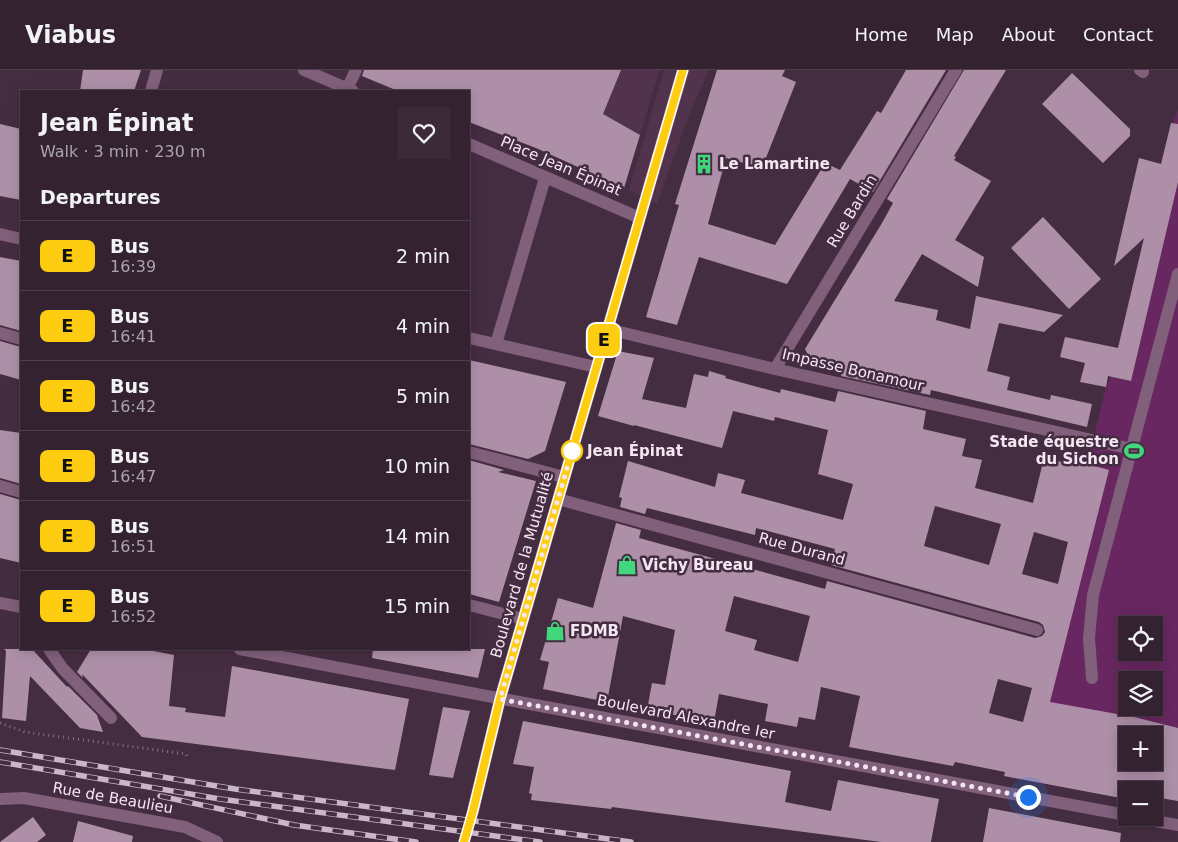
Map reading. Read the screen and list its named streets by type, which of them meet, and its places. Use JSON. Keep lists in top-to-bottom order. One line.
{"streets":{"street":["Place Jean Épinat","Rue Bardin","Impasse Bonamour","Rue Durand","Boulevard de la Mutualité","Boulevard Alexandre Ier","Rue de Beaulieu"]},"crossings":[["Place Jean Épinat","Boulevard de la Mutualité"],["Rue Bardin","Impasse Bonamour"],["Impasse Bonamour","Boulevard de la Mutualité"],["Rue Durand","Boulevard de la Mutualité"],["Boulevard de la Mutualité","Boulevard Alexandre Ier"]],"places":{"building":["Le Lamartine"],"other":["Jean Épinat"],"sports":["Stade équestre du Sichon"],"shop":["Vichy Bureau","FDMB"]},"lines":["bus line E"],"page":{"header":"Viabus","nav":["Home","Map","About","Contact"],"on_map":"E","heading":[["Jean Épinat","Walk · 3 min · 230 m"],"Departures"],"list":[{"mark":"E","name":"Bus","note":"16:39","value":"2 min"},{"mark":"E","name":"Bus","note":"16:41","value":"4 min"},{"mark":"E","name":"Bus","note":"16:42","value":"5 min"},{"mark":"E","name":"Bus","note":"16:47","value":"10 min"},{"mark":"E","name":"Bus","note":"16:51","value":"14 min"},{"mark":"E","name":"Bus","note":"16:52","value":"15 min"}],"map_buttons":["+","−"]}}
